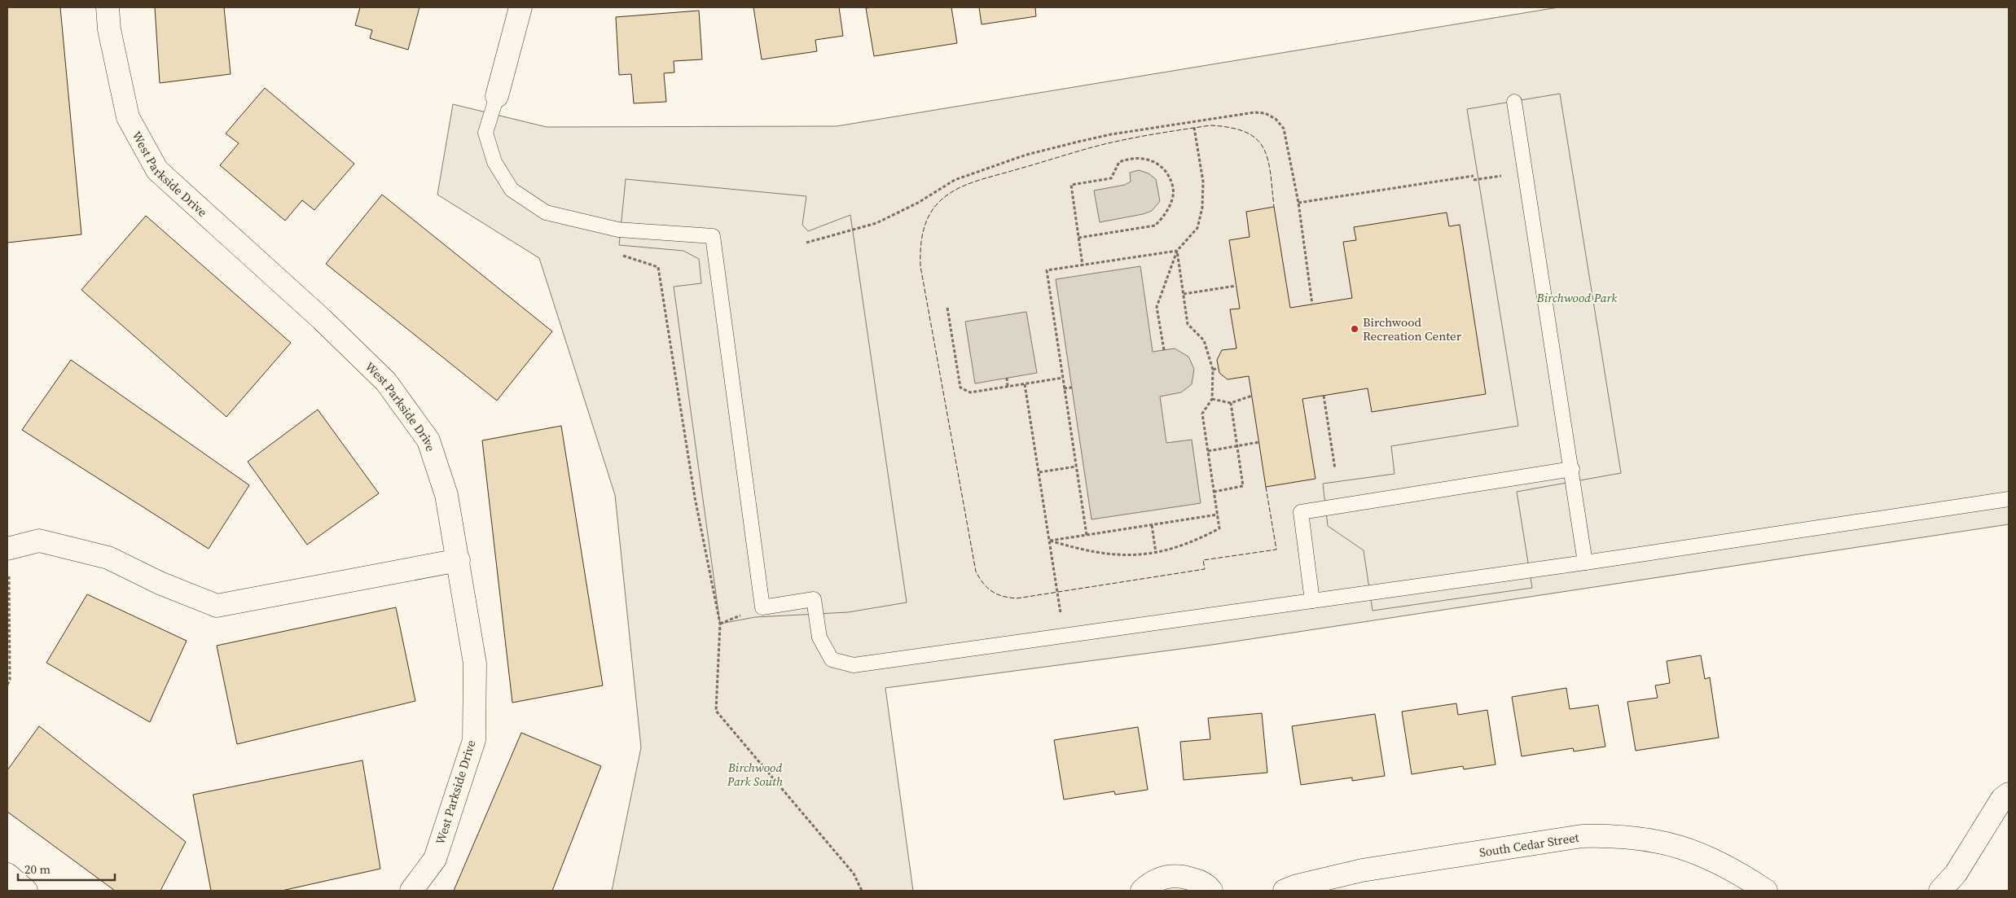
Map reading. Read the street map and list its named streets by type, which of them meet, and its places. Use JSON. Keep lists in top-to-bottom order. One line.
{"streets":{"street":["West Parkside Drive","South Cedar Street"]},"parks":["Birchwood Park","Birchwood Park South"],"places":["Birchwood Recreation Center"],"scale_bar":"20 m"}
